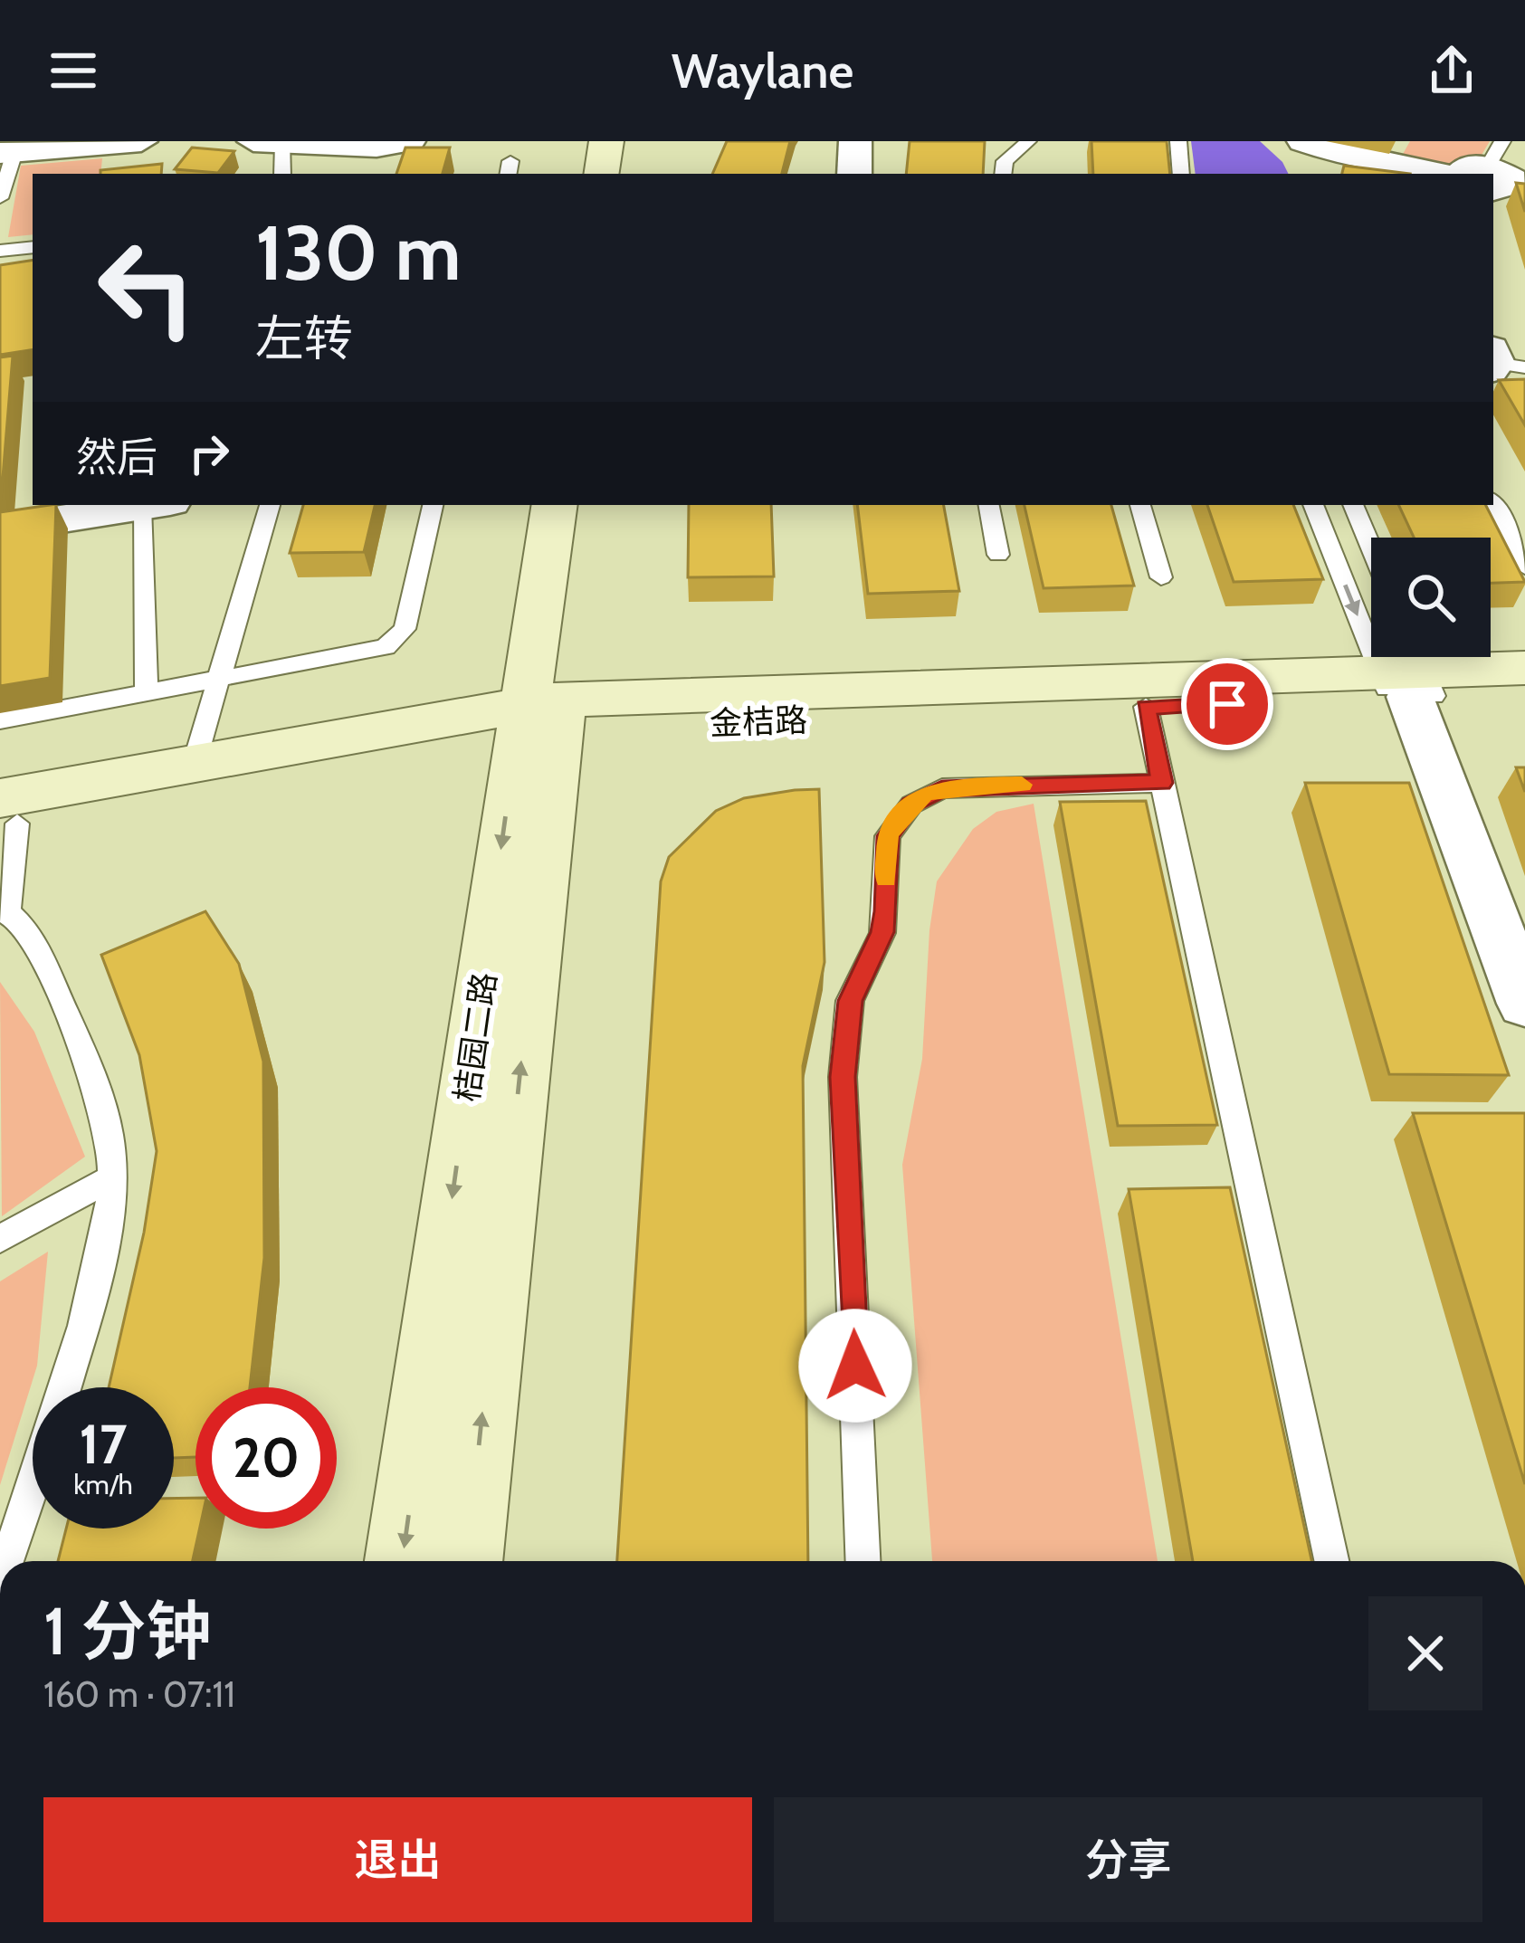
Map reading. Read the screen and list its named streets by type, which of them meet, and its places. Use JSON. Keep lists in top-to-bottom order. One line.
{"streets":{"main road":["金桔路","桔园二路"]},"crossings":[["金桔路","桔园二路"]],"page":{"header":"Waylane","turn":["130 m","左转"],"then":"然后","speed":"17 km/h","limit":"20","heading":["1 分钟","160 m · 07:11"],"buttons":["退出","分享"]}}
